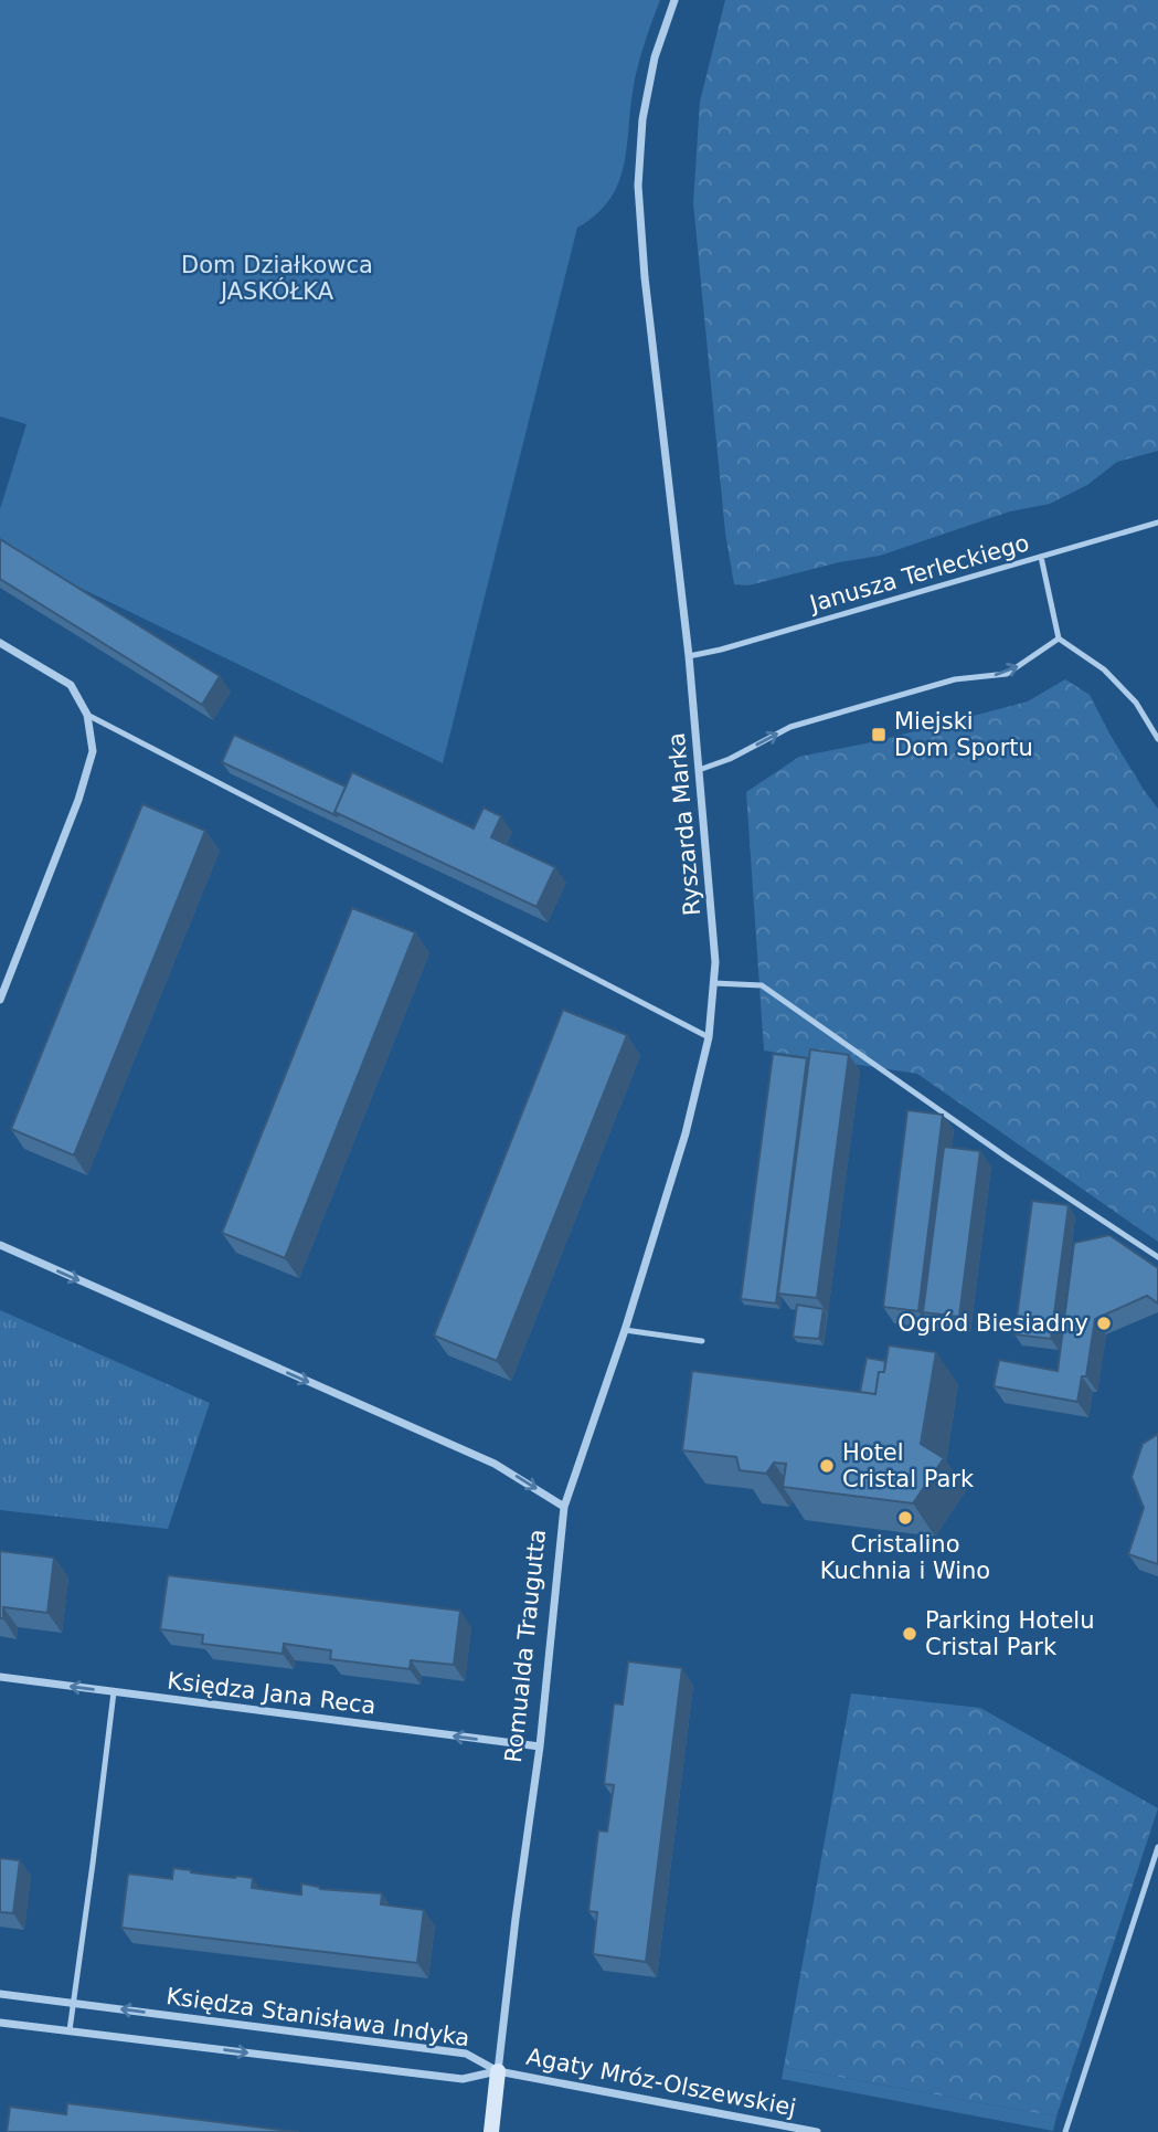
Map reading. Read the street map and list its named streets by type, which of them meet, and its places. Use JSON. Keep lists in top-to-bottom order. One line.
{"streets":{"street":["Ryszarda Marka","Romualda Traugutta","Księdza Jana Reca","Księdza Stanisława Indyka","Agaty Mróz-Olszewskiej"],"lane":["Janusza Terleckiego"]},"crossings":[["Janusza Terleckiego","Ryszarda Marka"],["Ryszarda Marka","Romualda Traugutta"],["Romualda Traugutta","Księdza Jana Reca"],["Romualda Traugutta","Księdza Stanisława Indyka"],["Romualda Traugutta","Agaty Mróz-Olszewskiej"],["Księdza Stanisława Indyka","Agaty Mróz-Olszewskiej"]],"one_way":["Romualda Traugutta","Księdza Jana Reca"],"parks":["Dom Działkowca JASKÓŁKA"],"places":{"transit":["Miejski Dom Sportu"],"other":["Ogród Biesiadny","Hotel Cristal Park","Cristalino Kuchnia i Wino","Parking Hotelu Cristal Park"]}}
